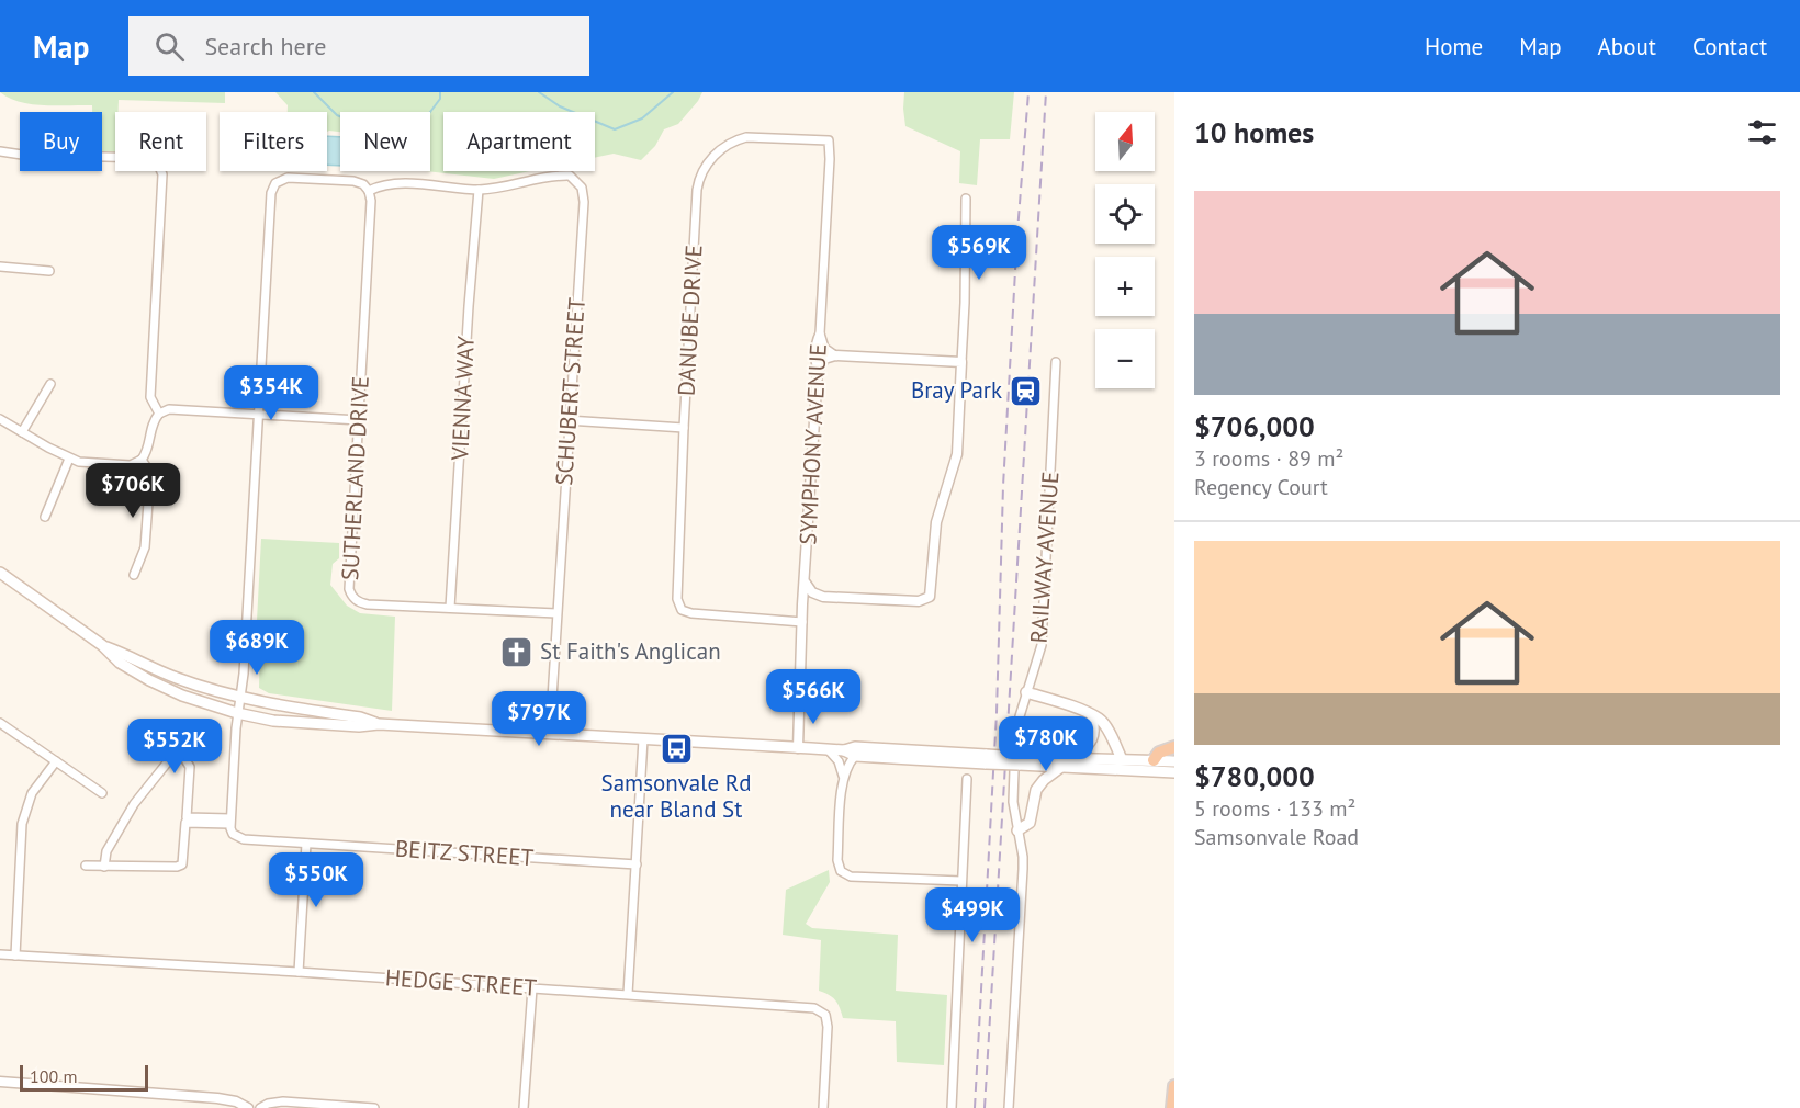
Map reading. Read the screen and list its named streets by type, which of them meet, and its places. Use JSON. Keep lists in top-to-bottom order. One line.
{"streets":{"street":["DANUBE DRIVE","SCHUBERT STREET","VIENNA WAY","SYMPHONY AVENUE","SUTHERLAND DRIVE","RAILWAY AVENUE","BEITZ STREET","HEDGE STREET"]},"crossings":[["DANUBE DRIVE","SYMPHONY AVENUE"],["SCHUBERT STREET","VIENNA WAY"],["SCHUBERT STREET","SUTHERLAND DRIVE"],["VIENNA WAY","SUTHERLAND DRIVE"]],"places":{"station":["Bray Park"],"church":["St Faith's Anglican"],"bus stop":["Samsonvale Rd near Bland St"]},"scale_bar":"100 m","north":"top","page":{"header":"Map","search":"Search here","nav":["Home","Map","About","Contact"],"heading":"10 homes","map_buttons":["+","−"],"chip":["Buy","Rent","Filters","New","Apartment"],"list":[{"name":"$706,000","note":"3 rooms · 89 m² · Regency Court"},{"name":"$780,000","note":"5 rooms · 133 m² · Samsonvale Road"}],"price":["$569K","$354K","$706K","$689K","$566K","$797K","$780K","$552K","$550K","$499K"],"scale":"100 m"}}
